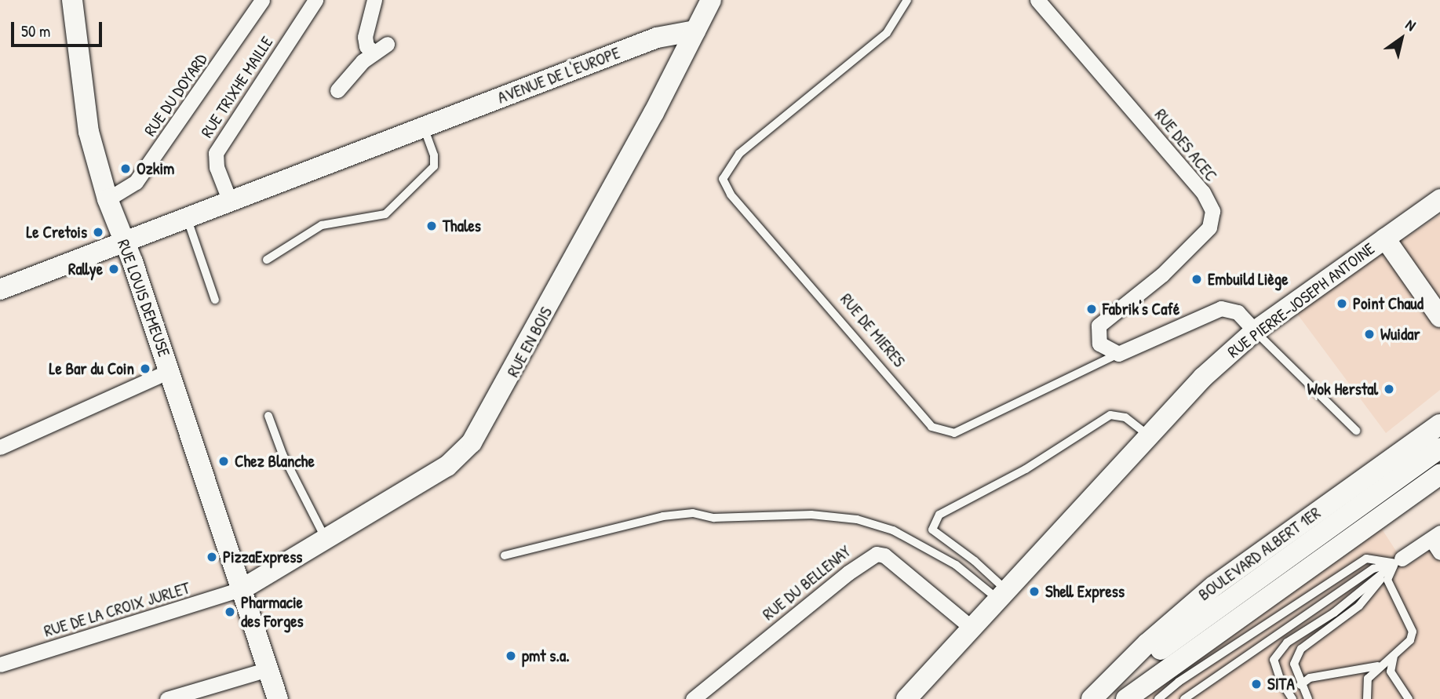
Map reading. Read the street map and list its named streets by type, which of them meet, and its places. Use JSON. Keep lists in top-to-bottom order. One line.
{"streets":{"street":["AVENUE DE L'EUROPE","RUE TRIXHE MAILLE","RUE DU DOYARD","RUE DES ACEC","RUE LOUIS DEMEUSE","RUE PIERRE-JOSEPH ANTOINE","RUE DE MIERES","RUE EN BOIS","BOULEVARD ALBERT 1ER","RUE DU BELLENAY","RUE DE LA CROIX JURLET"]},"crossings":[["AVENUE DE L'EUROPE","RUE TRIXHE MAILLE"],["AVENUE DE L'EUROPE","RUE LOUIS DEMEUSE"],["AVENUE DE L'EUROPE","RUE EN BOIS"],["RUE DU DOYARD","RUE LOUIS DEMEUSE"],["RUE DES ACEC","RUE DE MIERES"],["RUE LOUIS DEMEUSE","RUE EN BOIS"],["RUE LOUIS DEMEUSE","RUE DE LA CROIX JURLET"],["RUE PIERRE-JOSEPH ANTOINE","RUE DE MIERES"],["RUE PIERRE-JOSEPH ANTOINE","RUE DU BELLENAY"],["RUE EN BOIS","RUE DE LA CROIX JURLET"]],"places":["Ozkim","Thales","Le Cretois","Rallye","Embuild Liège","Point Chaud","Fabrik's Café","Wuidar","Le Bar du Coin","Wok Herstal","Chez Blanche","PizzaExpress","Shell Express","Pharmacie des Forges","pmt s.a.","SITA"],"scale_bar":"50 m","north":"top right"}
